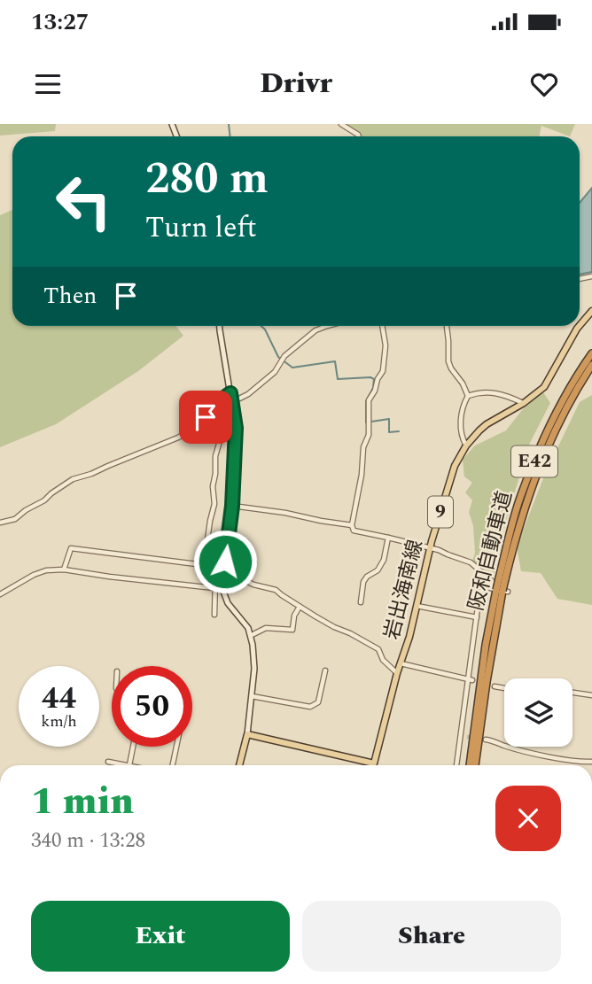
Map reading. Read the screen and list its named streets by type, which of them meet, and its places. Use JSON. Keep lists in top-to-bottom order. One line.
{"streets":{"highway":["E42","阪和自動車道"],"main road":["9","岩出海南線"]},"page":{"status":"13:27","header":"Drivr","turn":["280 m","Turn left"],"then":"Then","speed":"44 km/h","limit":"50","heading":["1 min","340 m · 13:28"],"buttons":["Exit","Share"]}}
